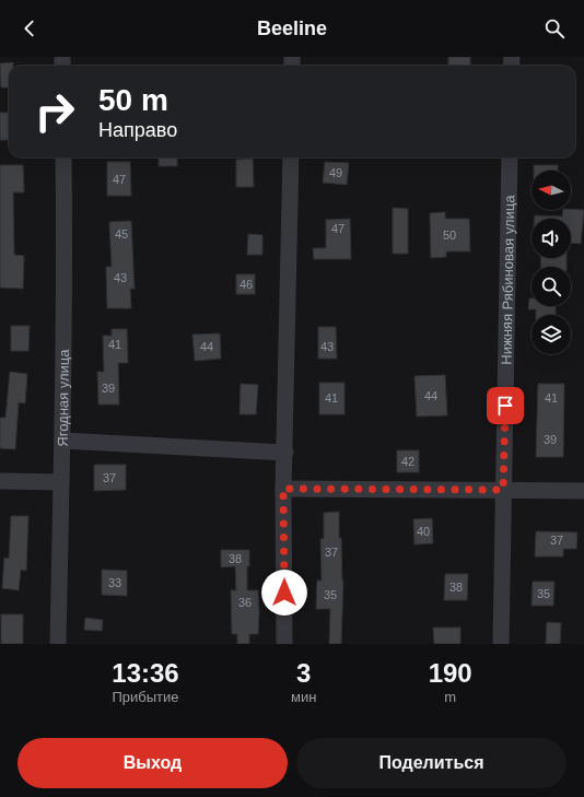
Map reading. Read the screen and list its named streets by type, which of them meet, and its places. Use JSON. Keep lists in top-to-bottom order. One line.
{"streets":{"street":["Нижняя Рябиновая улица","Ягодная улица"]},"house_numbers":["49","47","47","45","50","43","46","41","44","43","39","44","41","41","39","42","37","40","37","37","38","33","38","35","35","36"],"north":"left","page":{"header":"Beeline","turn":["50 m","Направо"],"eta":["13:36","Прибытие","3","мин","190","m"],"buttons":["Выход","Поделиться"]}}
